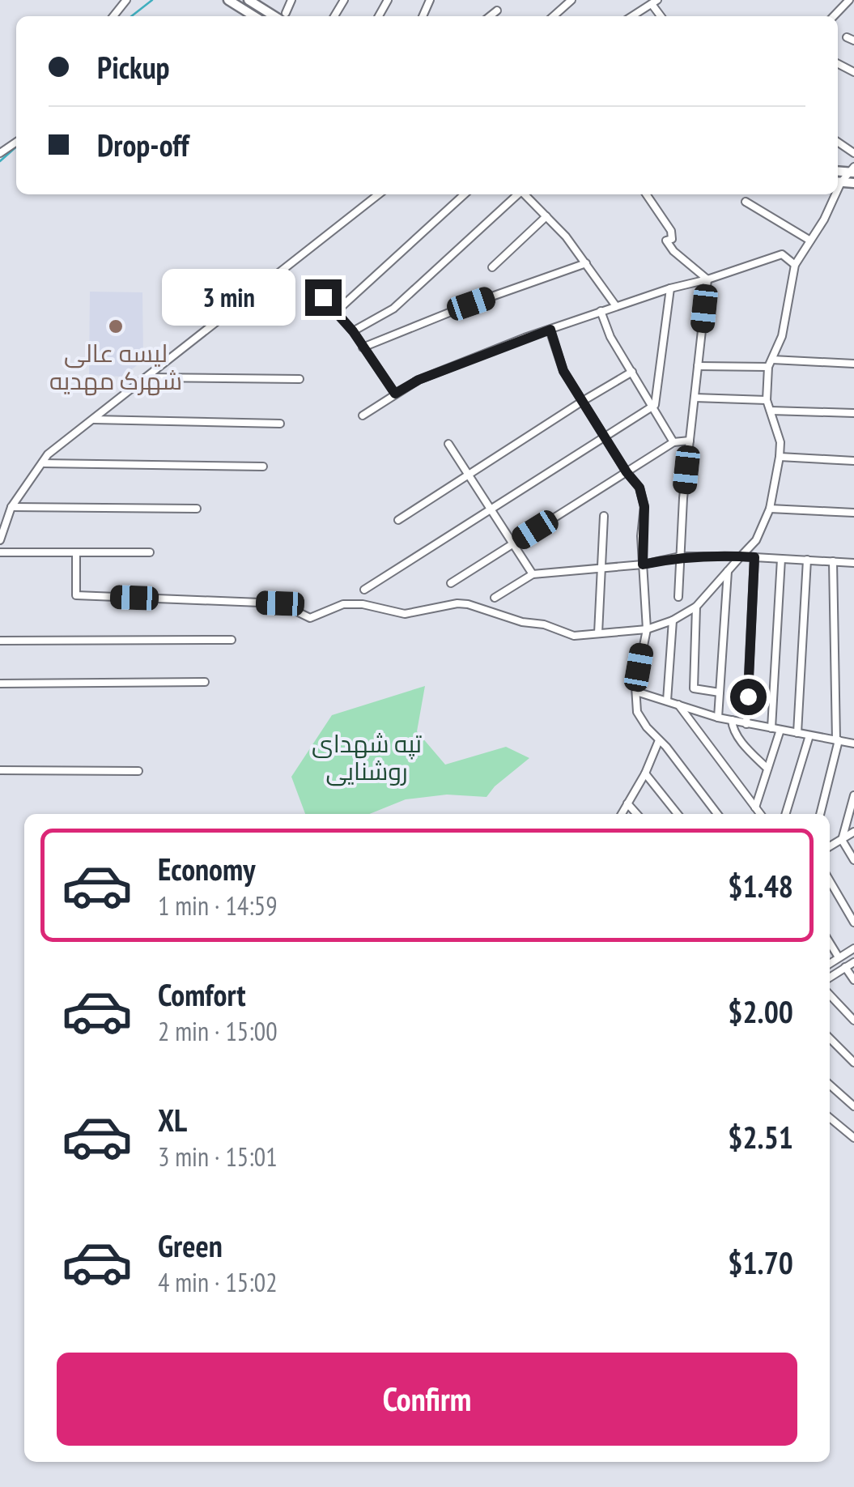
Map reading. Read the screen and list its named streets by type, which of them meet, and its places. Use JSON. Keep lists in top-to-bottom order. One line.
{"parks":["تپه شهدای روشنایی"],"places":["لیسه عالی شهرک مهدیه"],"page":{"banner":["Pickup","Drop-off"],"bubble":"3 min","list":[{"name":"Economy","note":"1 min · 14:59","value":"$1.48"},{"name":"Comfort","note":"2 min · 15:00","value":"$2.00"},{"name":"XL","note":"3 min · 15:01","value":"$2.51"},{"name":"Green","note":"4 min · 15:02","value":"$1.70"}],"buttons":"Confirm"}}
